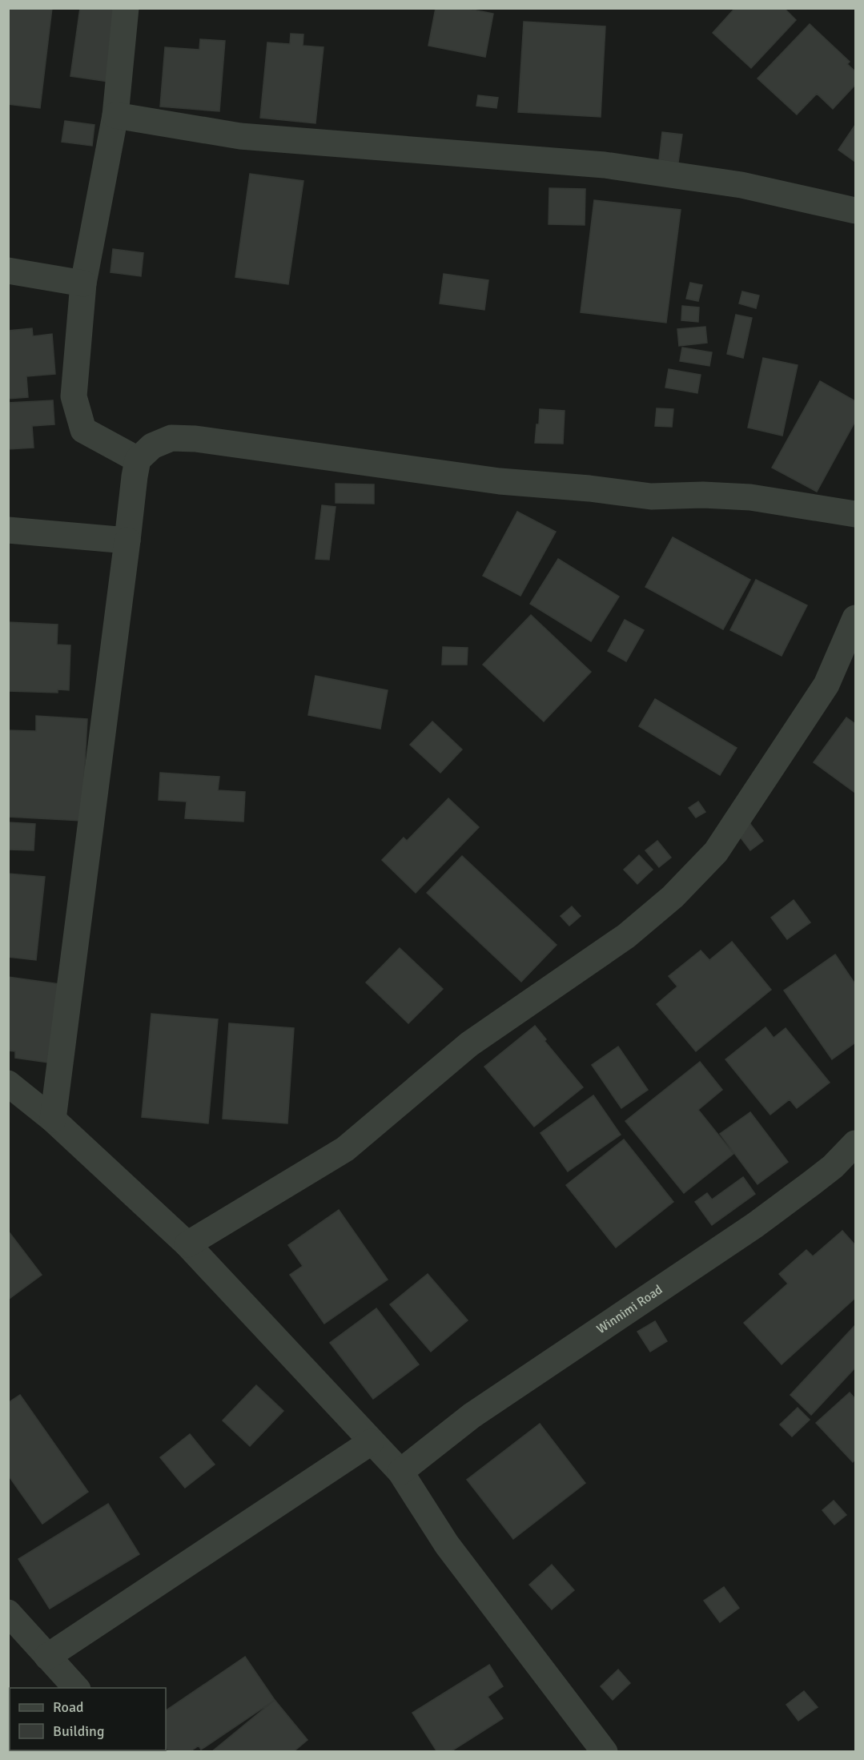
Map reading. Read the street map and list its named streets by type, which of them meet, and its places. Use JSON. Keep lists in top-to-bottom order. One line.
{"streets":{"street":["Winnimi Road"]},"legend":["Road","Building"]}
